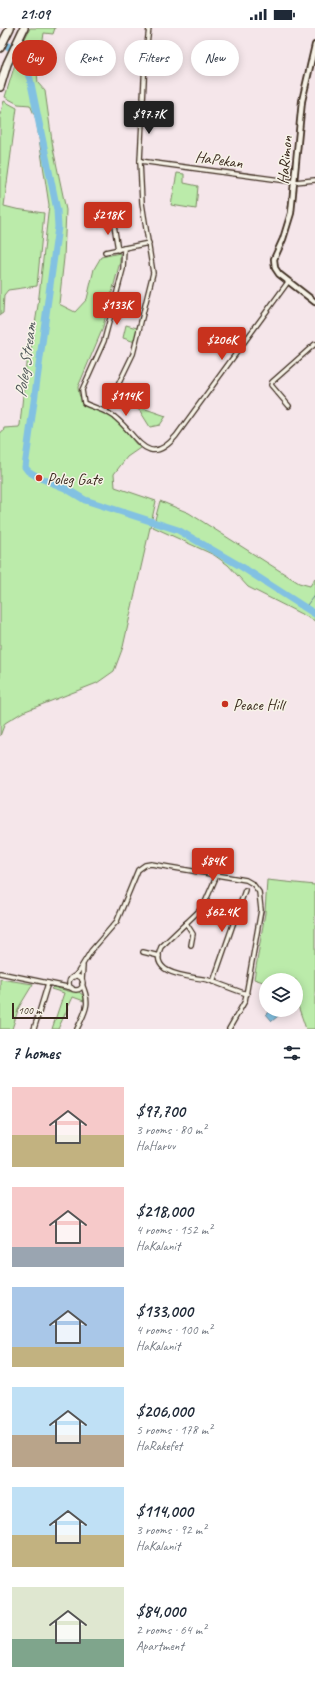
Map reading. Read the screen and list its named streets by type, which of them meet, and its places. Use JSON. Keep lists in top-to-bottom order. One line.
{"streets":{"street":["HaPekan","HaRimon"]},"crossings":[["HaPekan","HaRimon"]],"water":["Poleg Stream"],"places":["Poleg Gate","Peace Hill"],"scale_bar":"100 m","page":{"status":"21:09","chip":["Buy","Rent","Filters","New"],"price":["$97.7K","$218K","$133K","$206K","$114K","$84K","$62.4K"],"scale":"100 m","heading":"7 homes","list":[{"name":"$97,700","note":"3 rooms · 80 m² · HaHaruv"},{"name":"$218,000","note":"4 rooms · 152 m² · HaKalanit"},{"name":"$133,000","note":"4 rooms · 100 m² · HaKalanit"},{"name":"$206,000","note":"5 rooms · 178 m² · HaRakefet"},{"name":"$114,000","note":"3 rooms · 92 m² · HaKalanit"},{"name":"$84,000","note":"2 rooms · 64 m² · Apartment"}]}}
